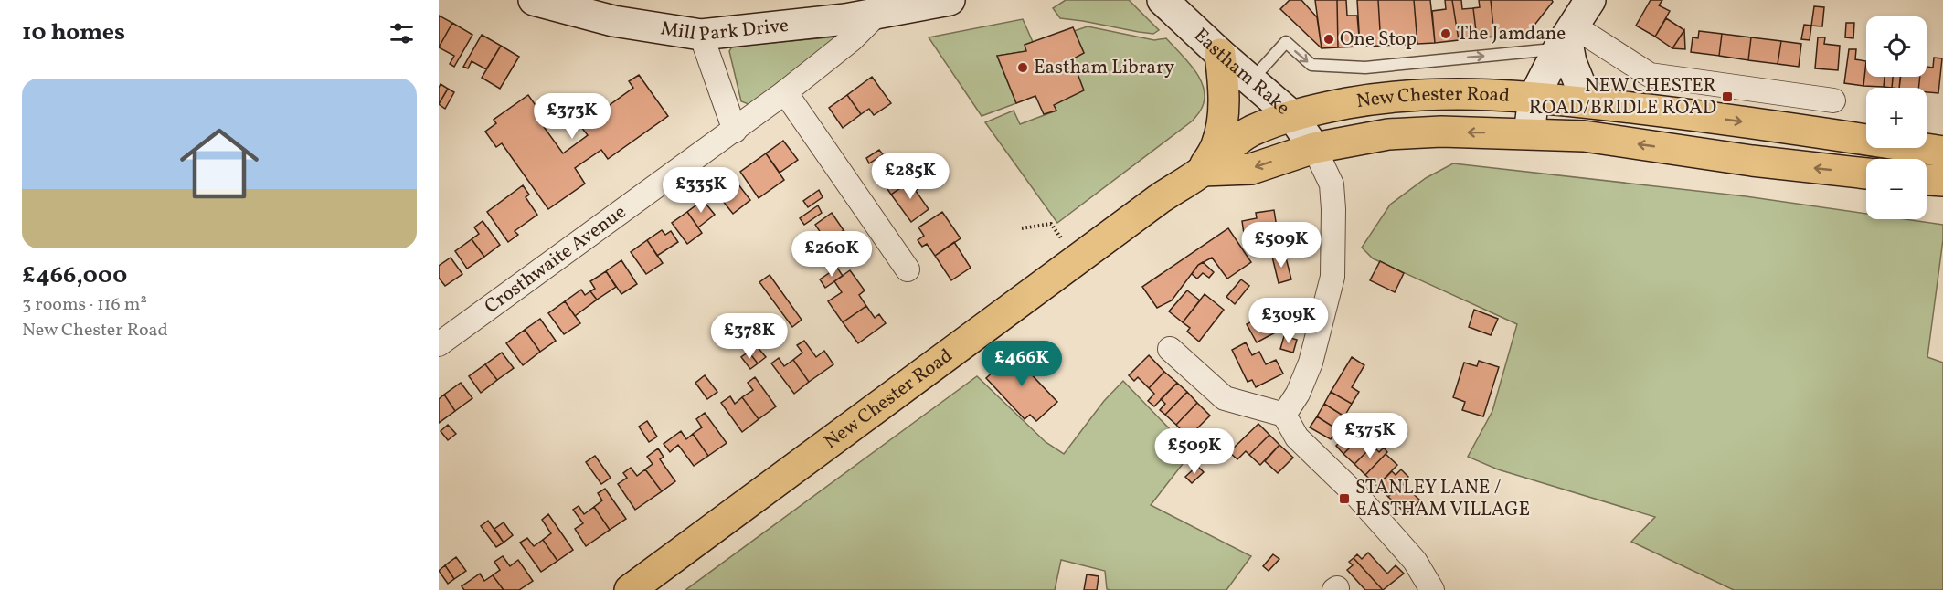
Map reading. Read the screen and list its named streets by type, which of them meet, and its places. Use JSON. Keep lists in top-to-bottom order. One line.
{"streets":{"highway":["New Chester Road"],"street":["Mill Park Drive","Eastham Rake","Crosthwaite Avenue"]},"crossings":[["Mill Park Drive","Crosthwaite Avenue"],["Eastham Rake","New Chester Road"]],"places":{"other":["The Jamdane","One Stop","Eastham Library"],"transit":["NEW CHESTER ROAD/BRIDLE ROAD","STANLEY LANE / EASTHAM VILLAGE"]},"page":{"heading":"10 homes","map_buttons":["+","−"],"list":[{"name":"£466,000","note":"3 rooms · 116 m² · New Chester Road"}],"price":["£373K","£285K","£335K","£509K","£260K","£309K","£378K","£466K","£375K","£509K"]}}
